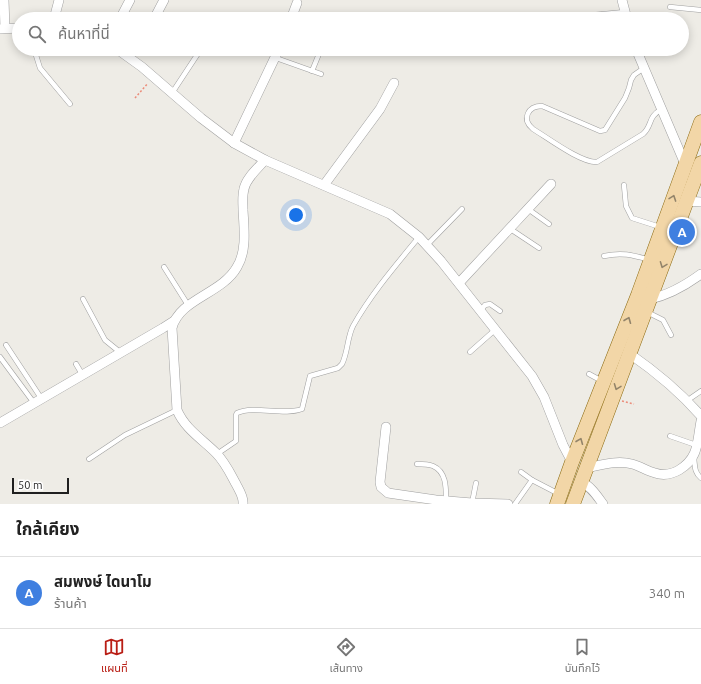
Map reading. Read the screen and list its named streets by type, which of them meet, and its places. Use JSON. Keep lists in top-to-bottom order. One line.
{"scale_bar":"50 m","page":{"search":"ค้นหาที่นี่","pins":"A","scale":"50 m","heading":"ใกล้เคียง","list":[{"mark":"A","name":"สมพงษ์ ไดนาโม","note":"ร้านค้า","value":"340 m"}],"nav":["แผนที่","เส้นทาง","บันทึกไว้"]}}
